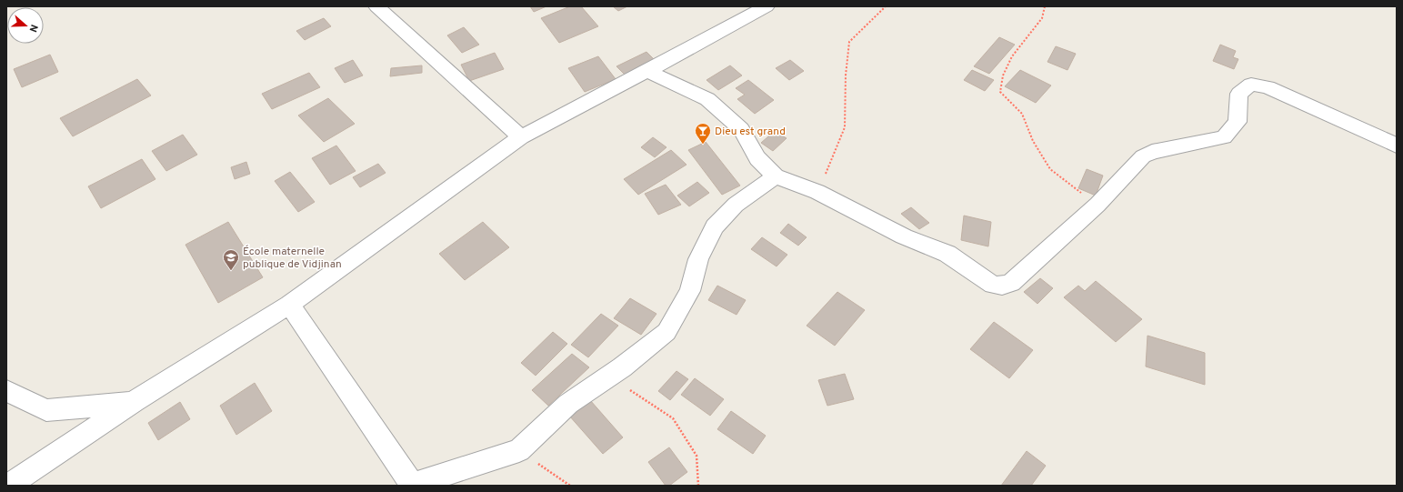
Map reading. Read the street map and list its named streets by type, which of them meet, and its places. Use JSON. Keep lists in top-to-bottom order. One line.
{"places":{"bar":["Dieu est grand"],"school or university":["École maternelle publique de Vidjinan"]},"north":"right"}
